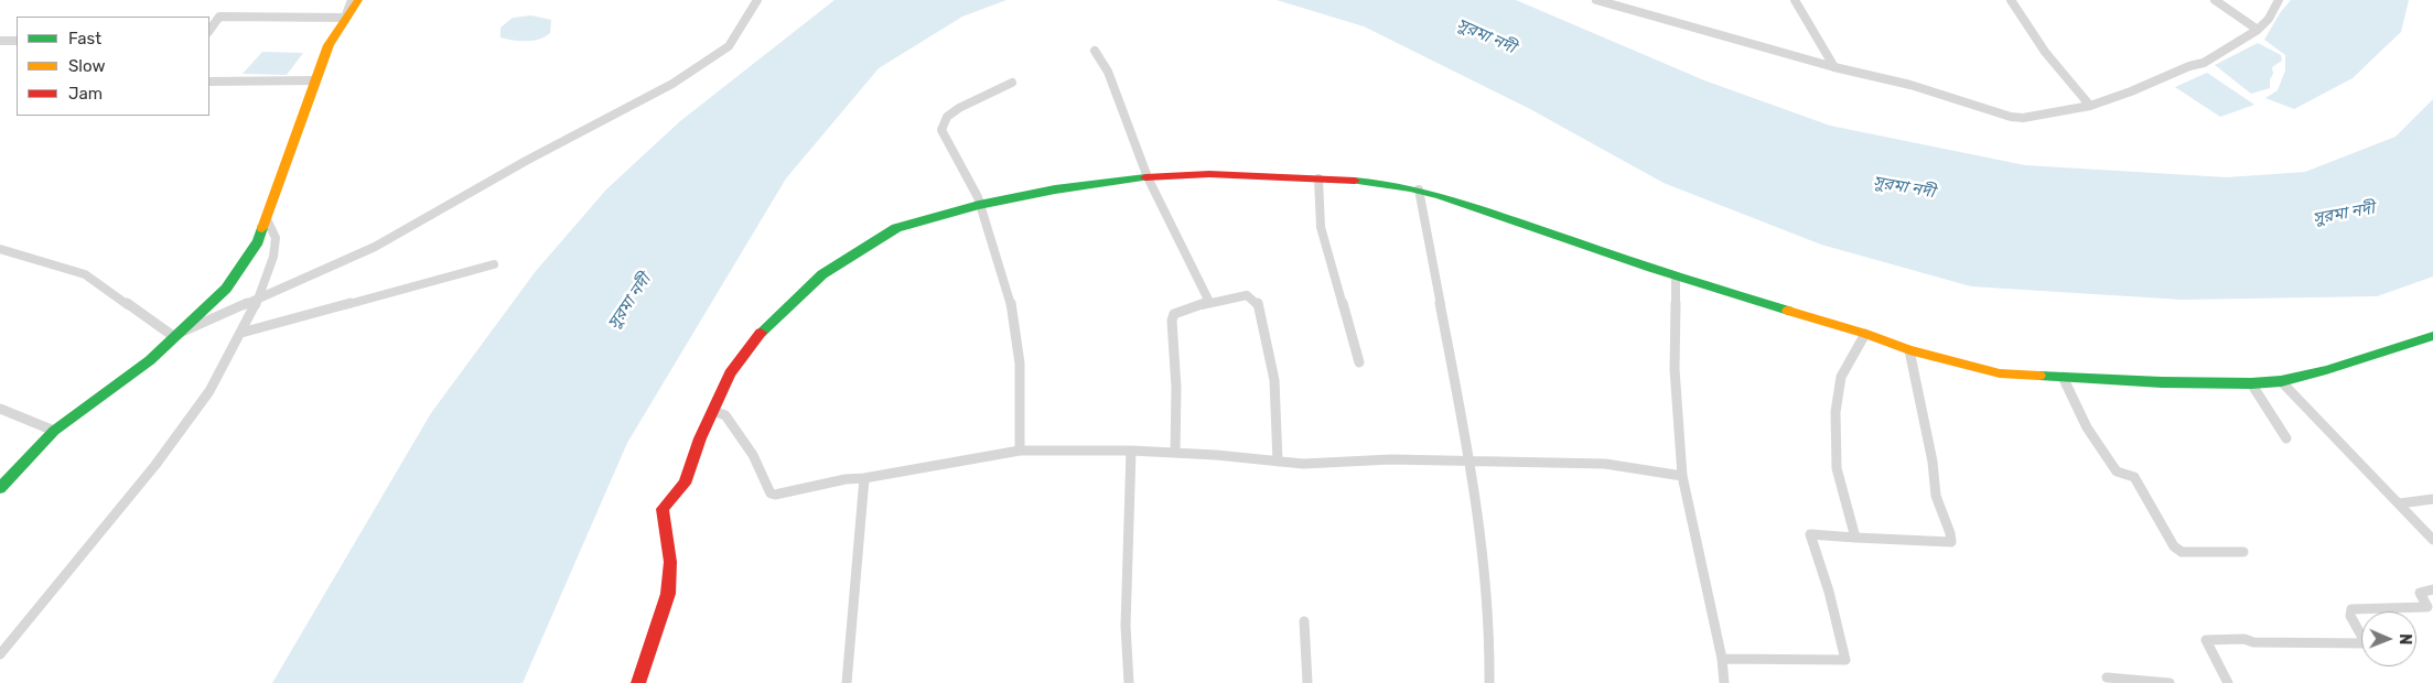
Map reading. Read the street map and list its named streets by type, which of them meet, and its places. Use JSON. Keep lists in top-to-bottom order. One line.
{"water":["সুরমা নদী"],"legend":["Fast","Slow","Jam"],"north":"right"}
